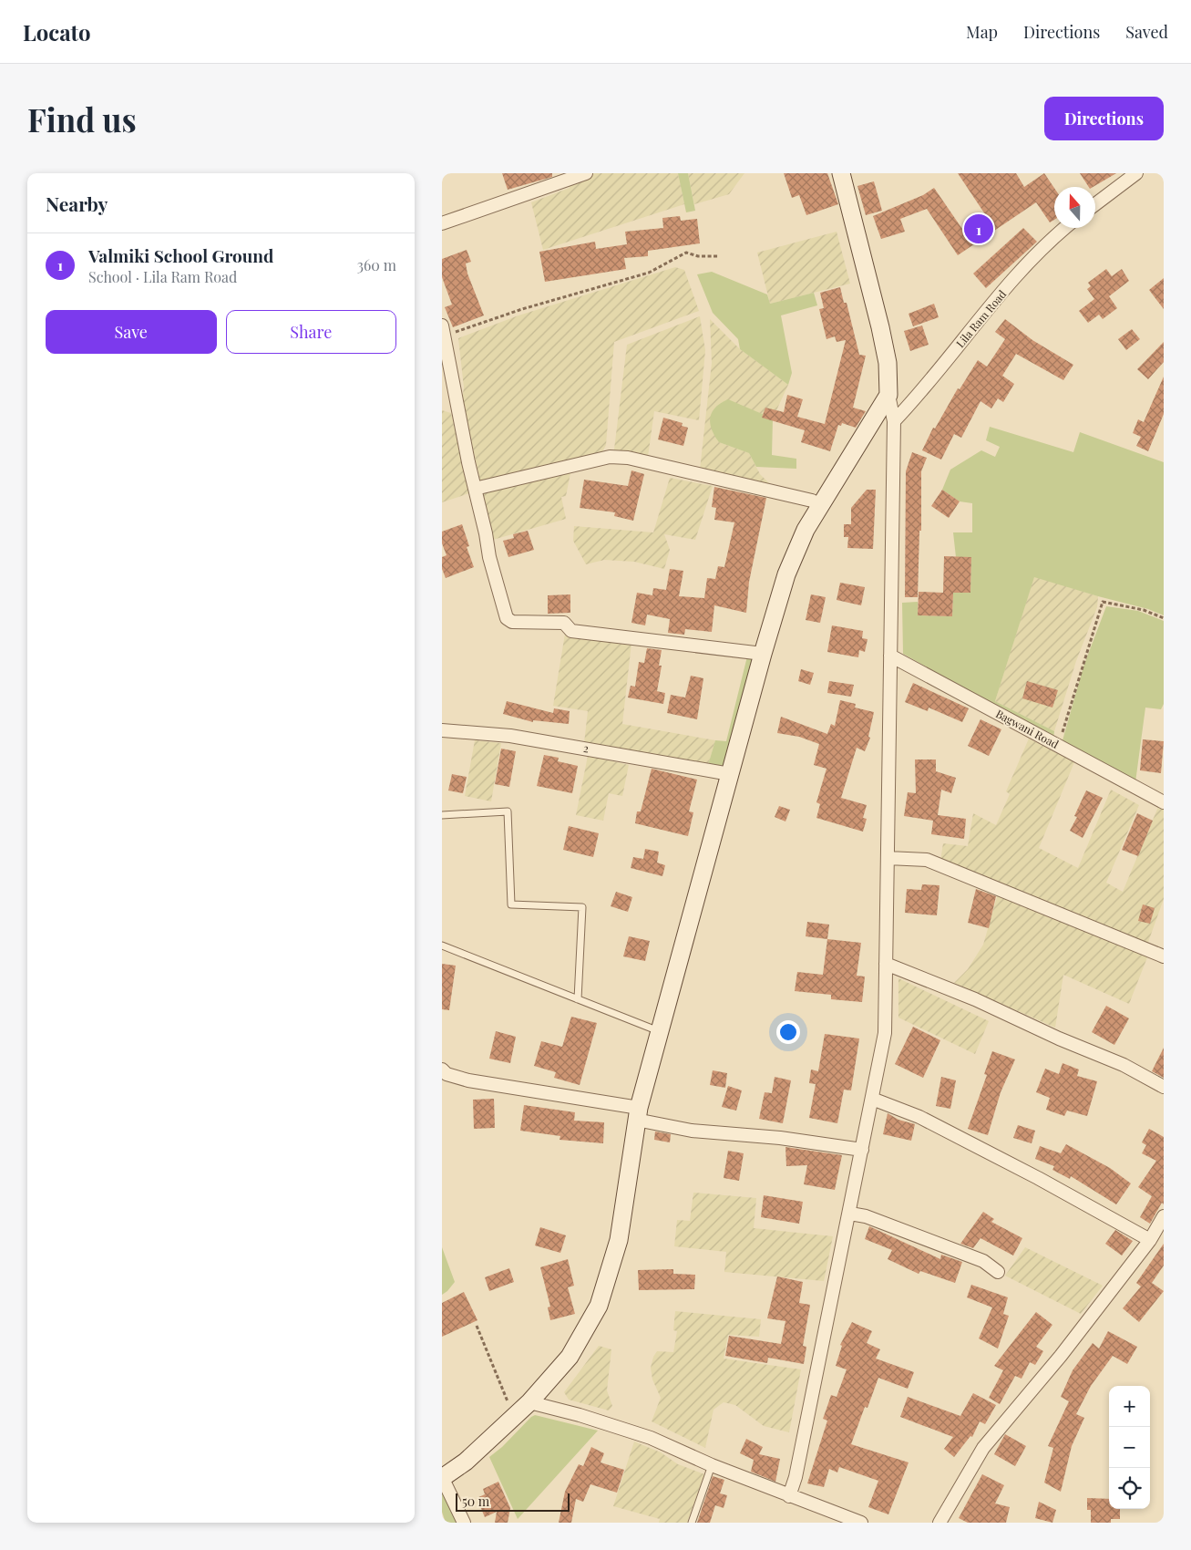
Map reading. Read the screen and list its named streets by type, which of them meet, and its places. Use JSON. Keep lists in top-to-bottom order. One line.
{"streets":{"street":["Lila Ram Road","Bagwani Road","2"]},"scale_bar":"50 m","north":"top","page":{"header":"Locato","nav":["Map","Directions","Saved"],"buttons":["Directions",["Save","Share"]],"title":"Find us","heading":"Nearby","pins":"1","list":[{"mark":"1","name":"Valmiki School Ground","note":"School · Lila Ram Road","value":"360 m"}],"map_buttons":["+","−"],"scale":"50 m"}}
